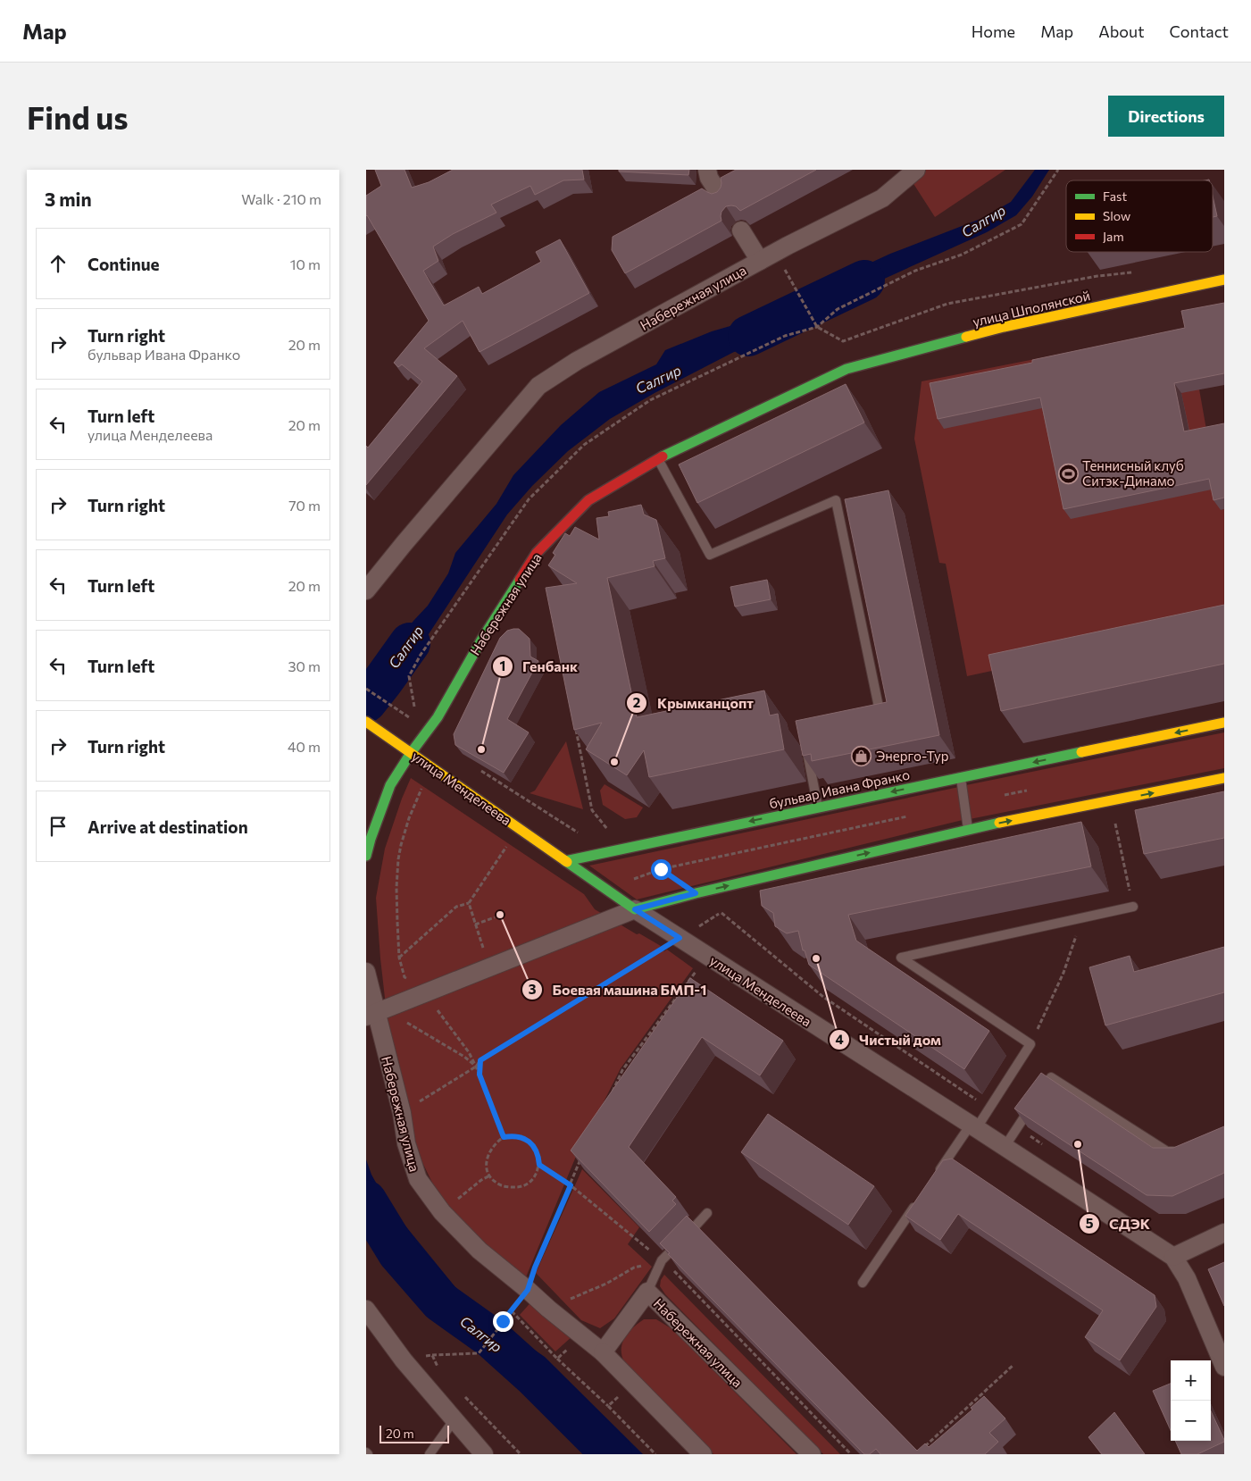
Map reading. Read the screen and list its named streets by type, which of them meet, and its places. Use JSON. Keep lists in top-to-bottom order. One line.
{"streets":{"street":["Набережная улица","улица Шполянской","улица Менделеева","бульвар Ивана Франко"]},"crossings":[["Набережная улица","улица Шполянской"],["Набережная улица","улица Менделеева"],["улица Менделеева","бульвар Ивана Франко"]],"water":["Салгир"],"places":{"sports":["Теннисный клуб Ситэк-Динамо"],"other":["Генбанк","Крымканцопт","Боевая машина БМП-1","Чистый дом","СДЭК"],"shop":["Энерго-Тур"]},"legend":["Fast","Slow","Jam"],"scale_bar":"20 m","page":{"header":"Map","nav":["Home","Map","About","Contact"],"buttons":"Directions","title":"Find us","heading":["3 min","Walk · 210 m"],"list":[["Continue","10 m"],["Turn right","бульвар Ивана Франко","20 m"],["Turn left","улица Менделеева","20 m"],["Turn right","70 m"],["Turn left","20 m"],["Turn left","30 m"],["Turn right","40 m"],"Arrive at destination"],"map_buttons":["+","−"],"scale":"20 m"}}
